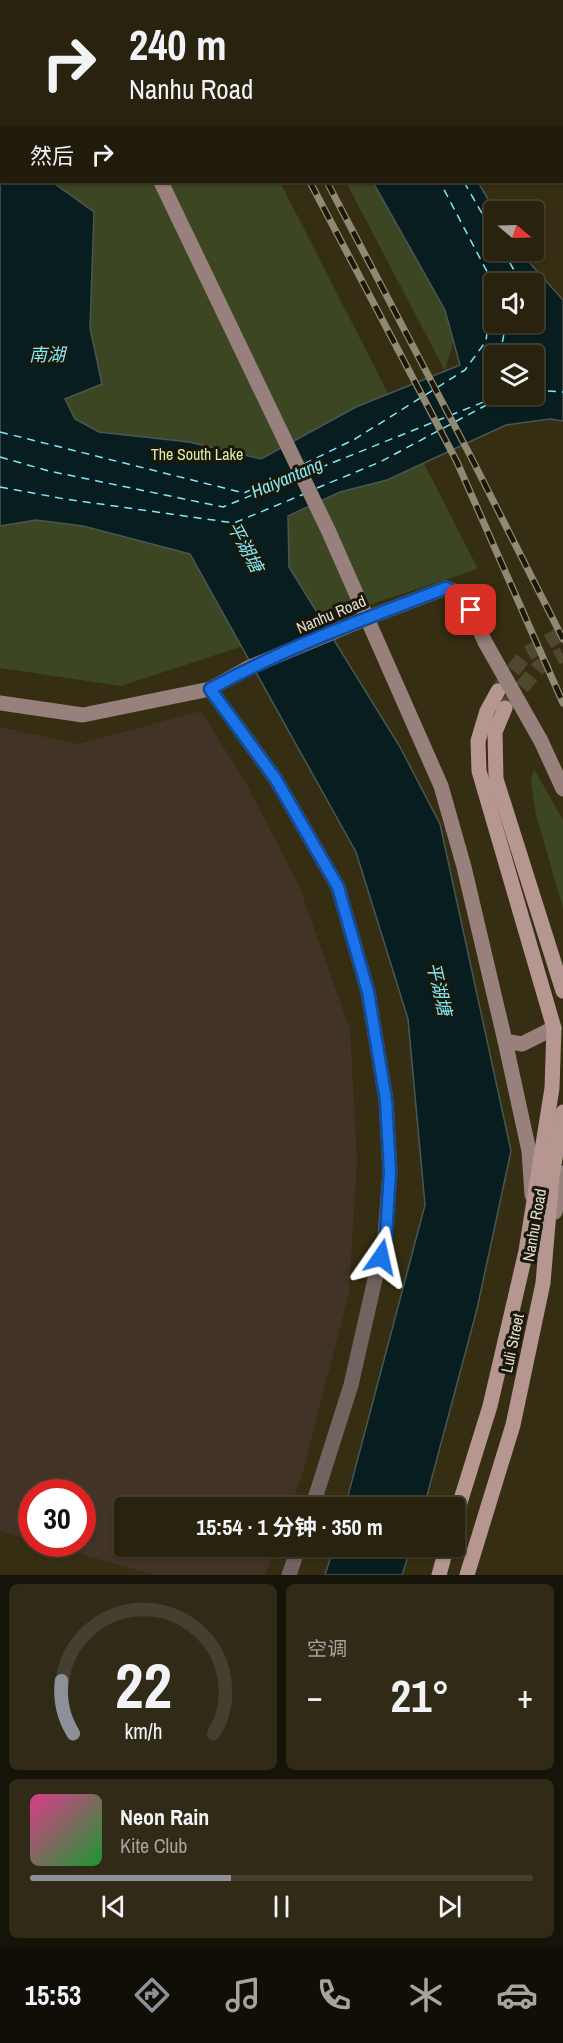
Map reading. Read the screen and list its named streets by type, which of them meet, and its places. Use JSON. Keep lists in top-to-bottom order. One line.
{"streets":{"main road":["Luli Street"],"street":["Nanhu Road"]},"crossings":[["Nanhu Road","Luli Street"]],"water":["南湖","Haiyantang","平湖塘"],"parks":["The South Lake"],"north":"right","page":{"turn":["240 m","Nanhu Road"],"then":"然后","limit":"30","trip":"15:54 · 1 分钟 · 350 m","tile":"空调","heat":["−","21°","+"],"song":["Neon Rain","Kite Club"],"tabs":"15:53","gauge":["22","km/h"]}}
